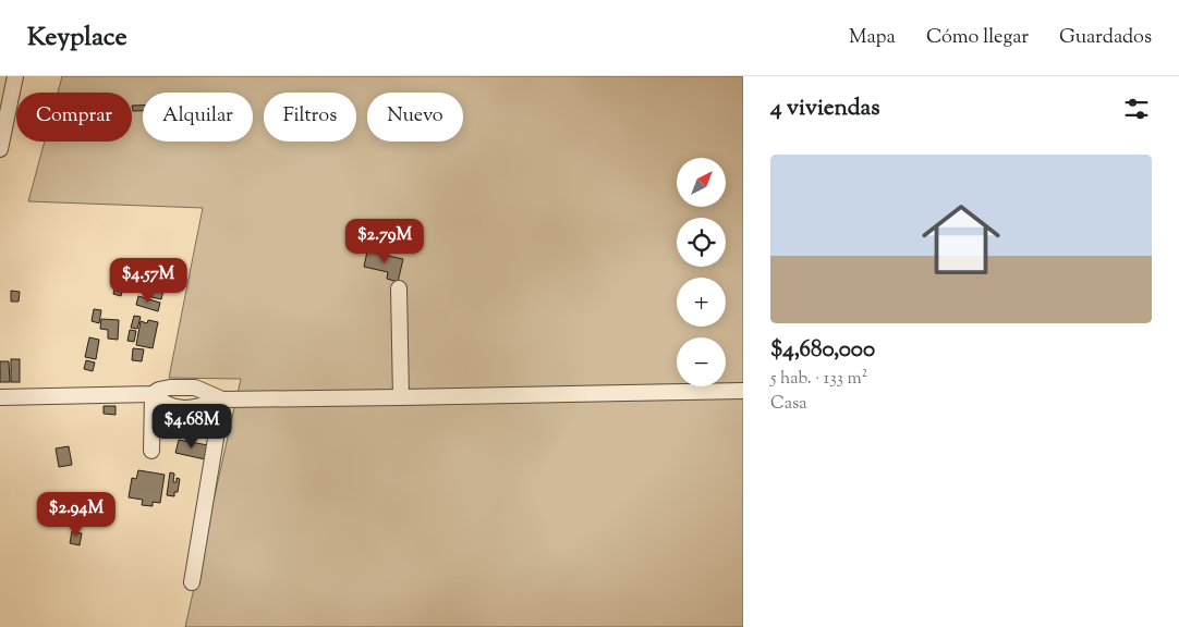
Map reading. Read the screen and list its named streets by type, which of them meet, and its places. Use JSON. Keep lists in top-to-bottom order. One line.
{"north":"top right","page":{"header":"Keyplace","nav":["Mapa","Cómo llegar","Guardados"],"heading":"4 viviendas","chip":["Comprar","Alquilar","Filtros","Nuevo"],"list":[{"name":"$4,680,000","note":"5 hab. · 133 m² · Casa"}],"map_buttons":["+","−"],"price":["$2.79M","$4.57M","$4.68M","$2.94M"]}}
